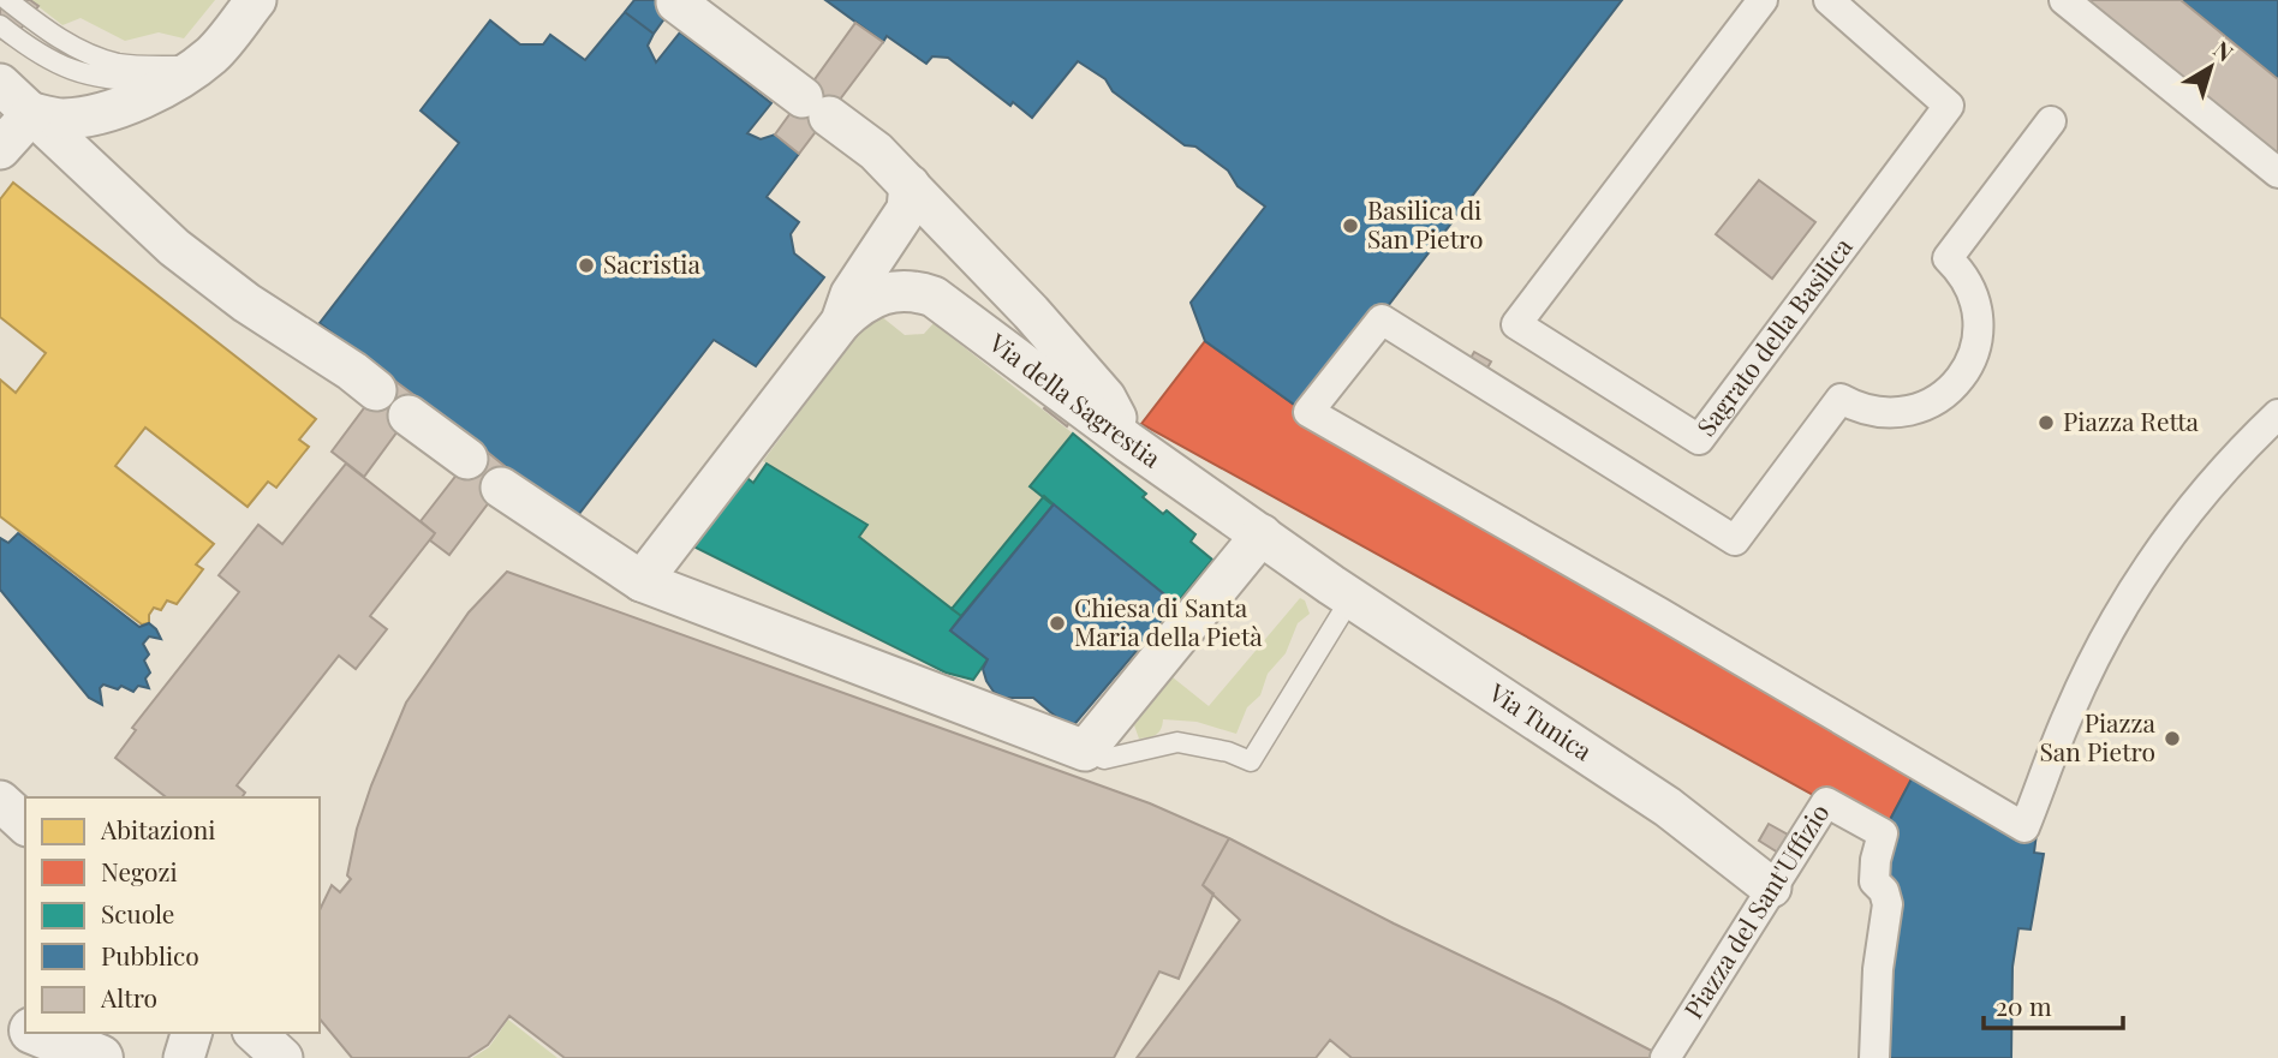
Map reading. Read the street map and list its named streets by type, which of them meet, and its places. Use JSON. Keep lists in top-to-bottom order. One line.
{"streets":{"street":["Sagrato della Basilica","Via della Sagrestia","Via Tunica","Piazza del Sant'Uffizio"]},"crossings":[["Via della Sagrestia","Via Tunica"],["Via Tunica","Piazza del Sant'Uffizio"]],"places":["Basilica di San Pietro","Sacristia","Piazza Retta","Chiesa di Santa Maria della Pietà","Piazza San Pietro"],"legend":["Abitazioni","Negozi","Scuole","Pubblico","Altro"],"scale_bar":"20 m","north":"top right"}
